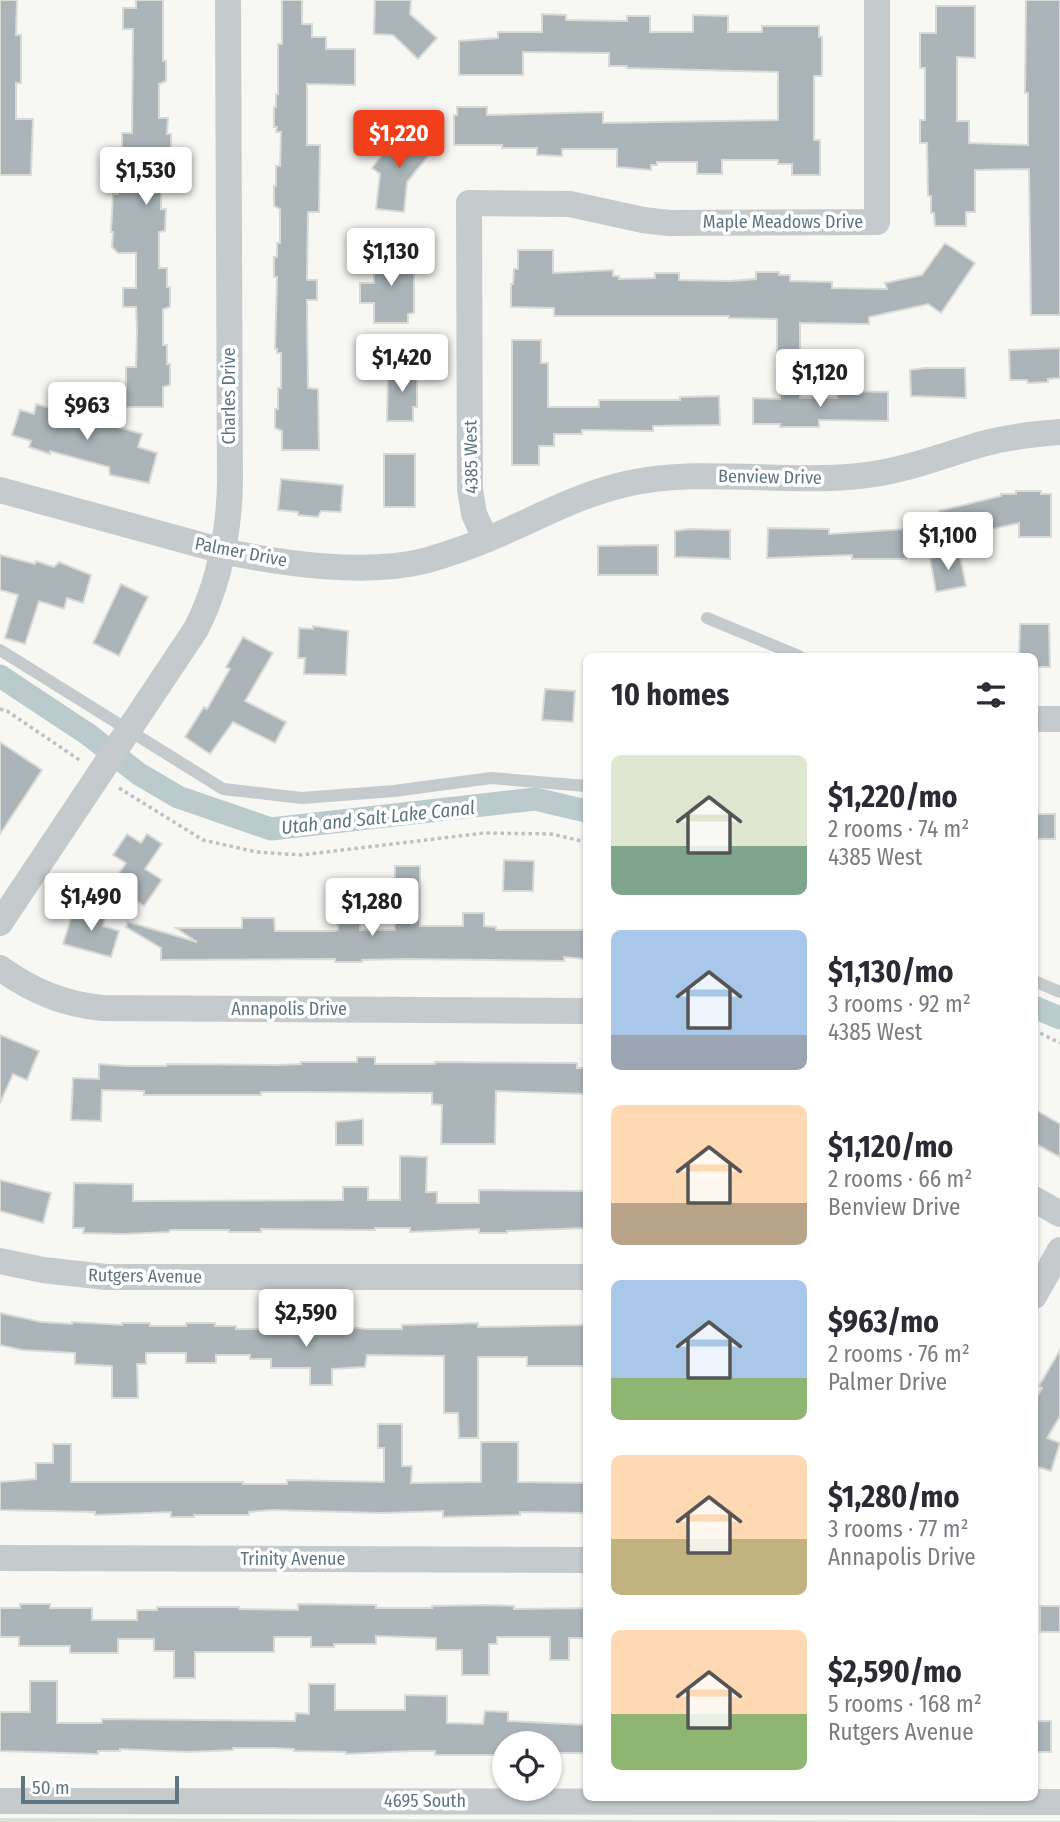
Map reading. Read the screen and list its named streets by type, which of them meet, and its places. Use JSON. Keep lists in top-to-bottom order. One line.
{"streets":{"street":["Maple Meadows Drive","Charles Drive","4385 West","Benview Drive","Palmer Drive","Annapolis Drive","Rutgers Avenue","Trinity Avenue","4695 South"]},"crossings":[["Maple Meadows Drive","4385 West"],["Charles Drive","Palmer Drive"],["4385 West","Benview Drive"],["4385 West","Palmer Drive"],["Benview Drive","Palmer Drive"]],"water":["Utah and Salt Lake Canal"],"scale_bar":"50 m","page":{"price":["$1,220","$1,530","$1,130","$1,420","$1,120","$963","$1,100","$1,490","$1,280","$2,590"],"heading":"10 homes","list":[{"name":"$1,220/mo","note":"2 rooms · 74 m² · 4385 West"},{"name":"$1,130/mo","note":"3 rooms · 92 m² · 4385 West"},{"name":"$1,120/mo","note":"2 rooms · 66 m² · Benview Drive"},{"name":"$963/mo","note":"2 rooms · 76 m² · Palmer Drive"},{"name":"$1,280/mo","note":"3 rooms · 77 m² · Annapolis Drive"},{"name":"$2,590/mo","note":"5 rooms · 168 m² · Rutgers Avenue"}],"scale":"50 m"}}
